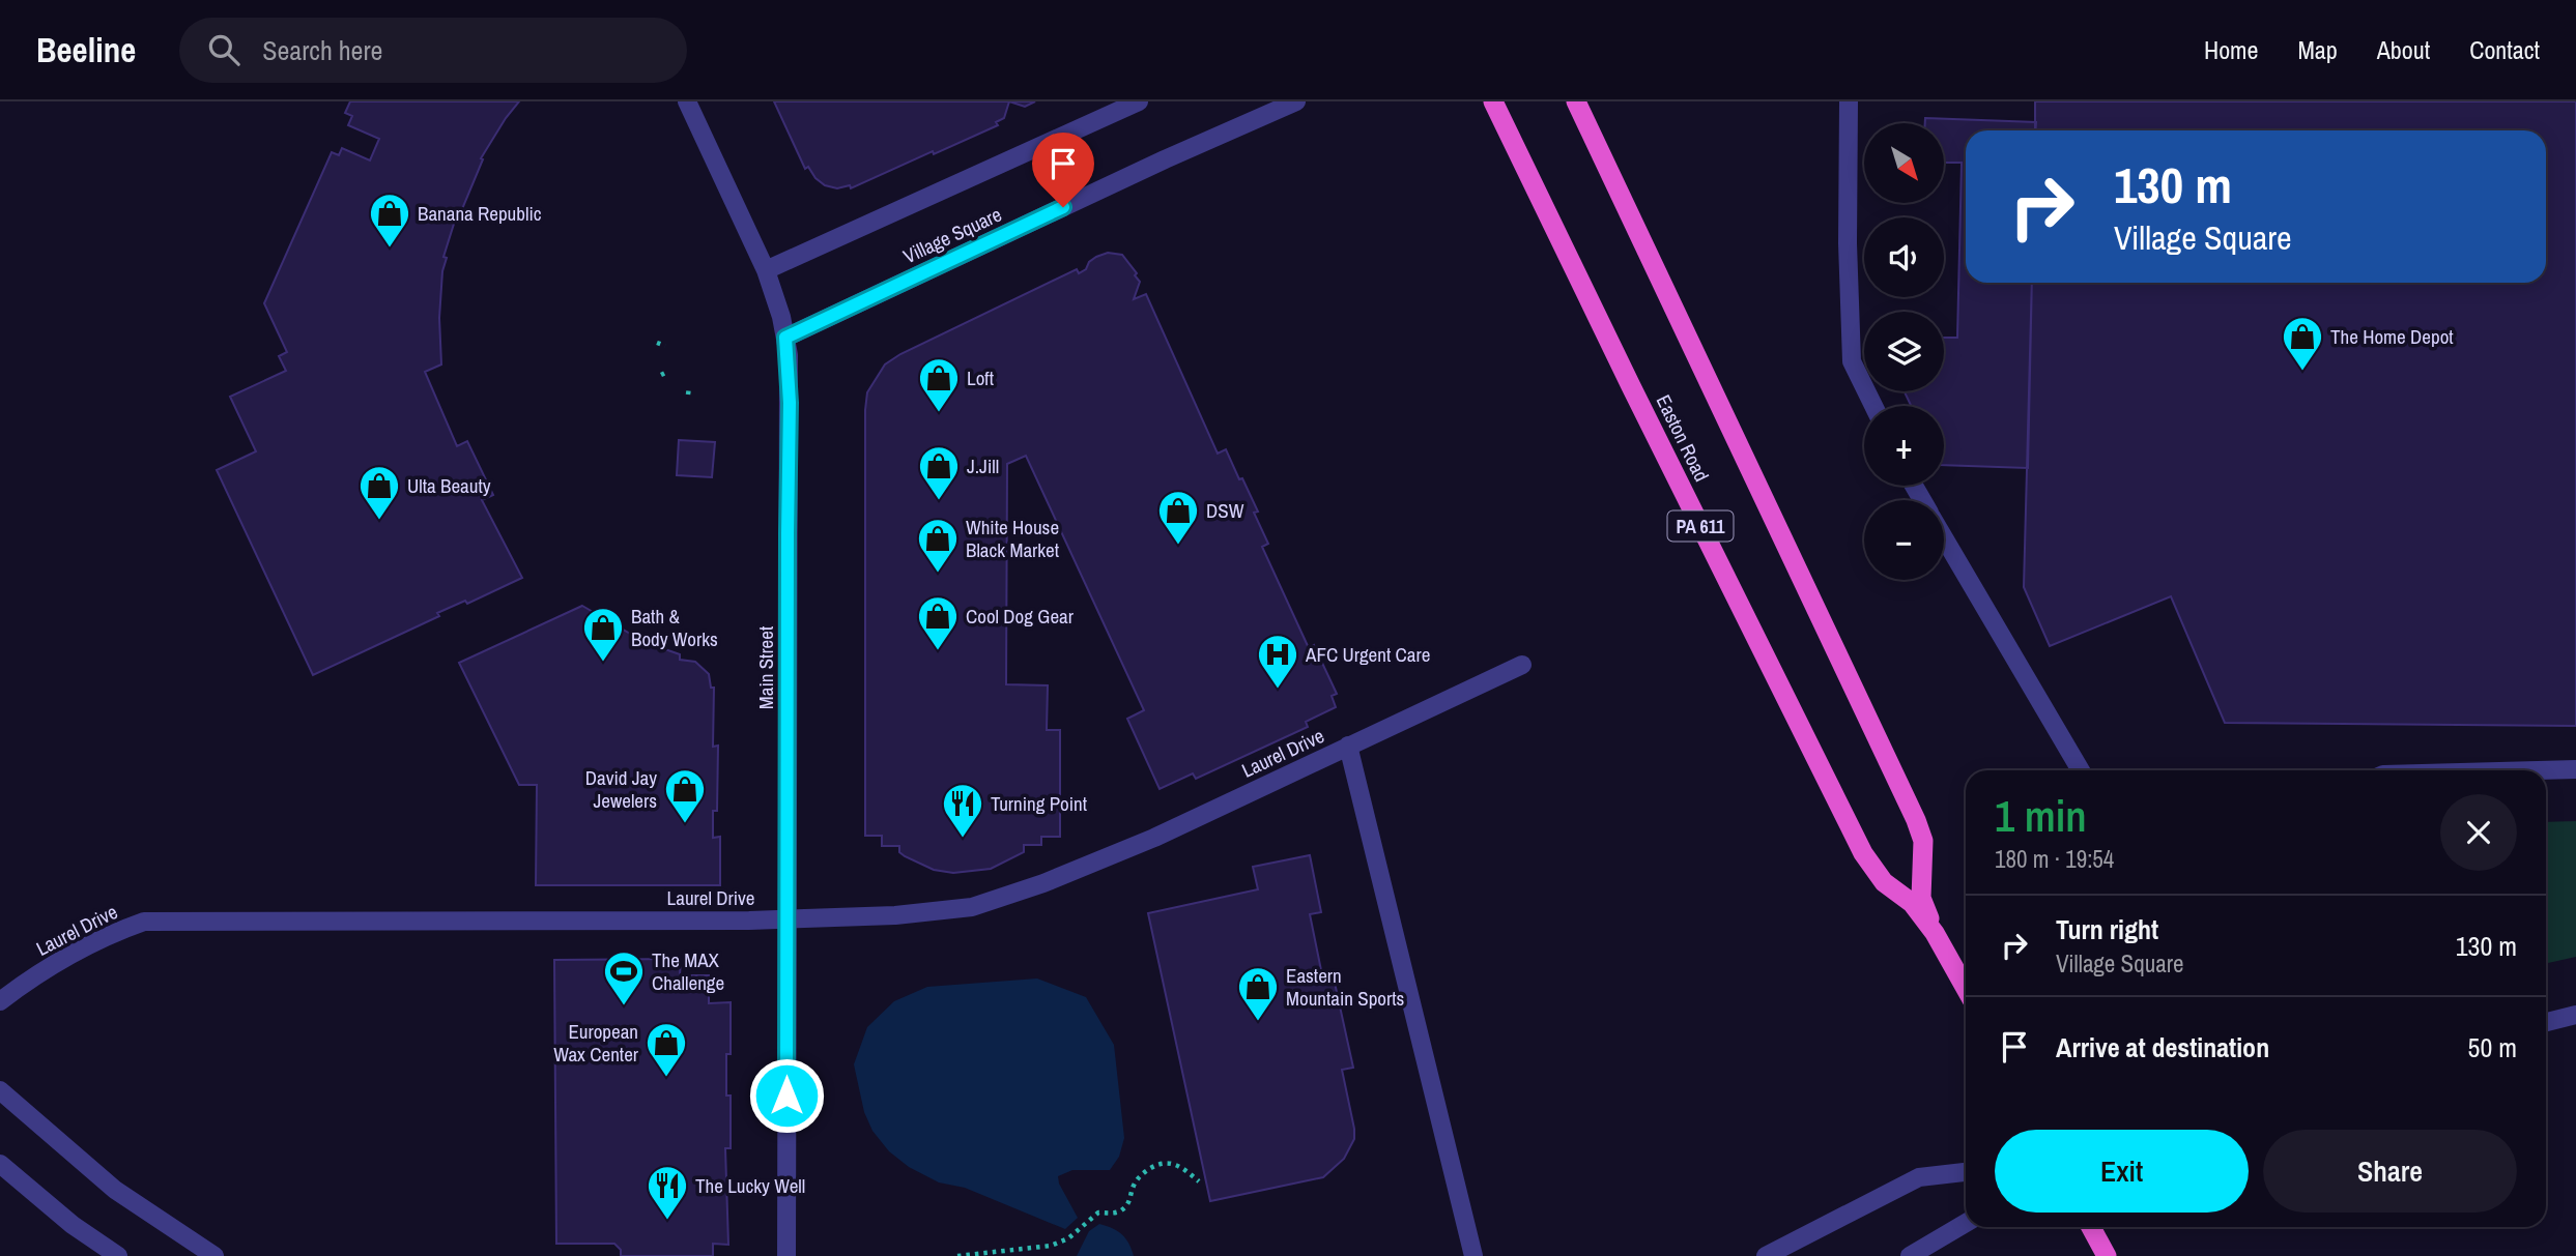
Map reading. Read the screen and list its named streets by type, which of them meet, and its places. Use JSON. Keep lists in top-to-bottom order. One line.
{"streets":{"highway":["Easton Road","PA 611"],"street":["Village Square","Main Street","Laurel Drive"]},"crossings":[["Village Square","Main Street"],["Main Street","Laurel Drive"]],"places":{"shop":["Banana Republic","The Home Depot","Loft","J.Jill","Ulta Beauty","DSW","White House Black Market","Cool Dog Gear","Bath & Body Works","David Jay Jewelers","Eastern Mountain Sports","European Wax Center"],"hospital":["AFC Urgent Care"],"restaurant":["Turning Point","The Lucky Well"],"sports":["The MAX Challenge"]},"north":"bottom right","page":{"header":"Beeline","search":"Search here","nav":["Home","Map","About","Contact"],"map_buttons":["+","−"],"turn":["130 m","Village Square"],"heading":["1 min","180 m · 19:54"],"list":[{"name":"Turn right","note":"Village Square","value":"130 m"},{"name":"Arrive at destination","value":"50 m"}],"buttons":["Exit","Share"]}}
